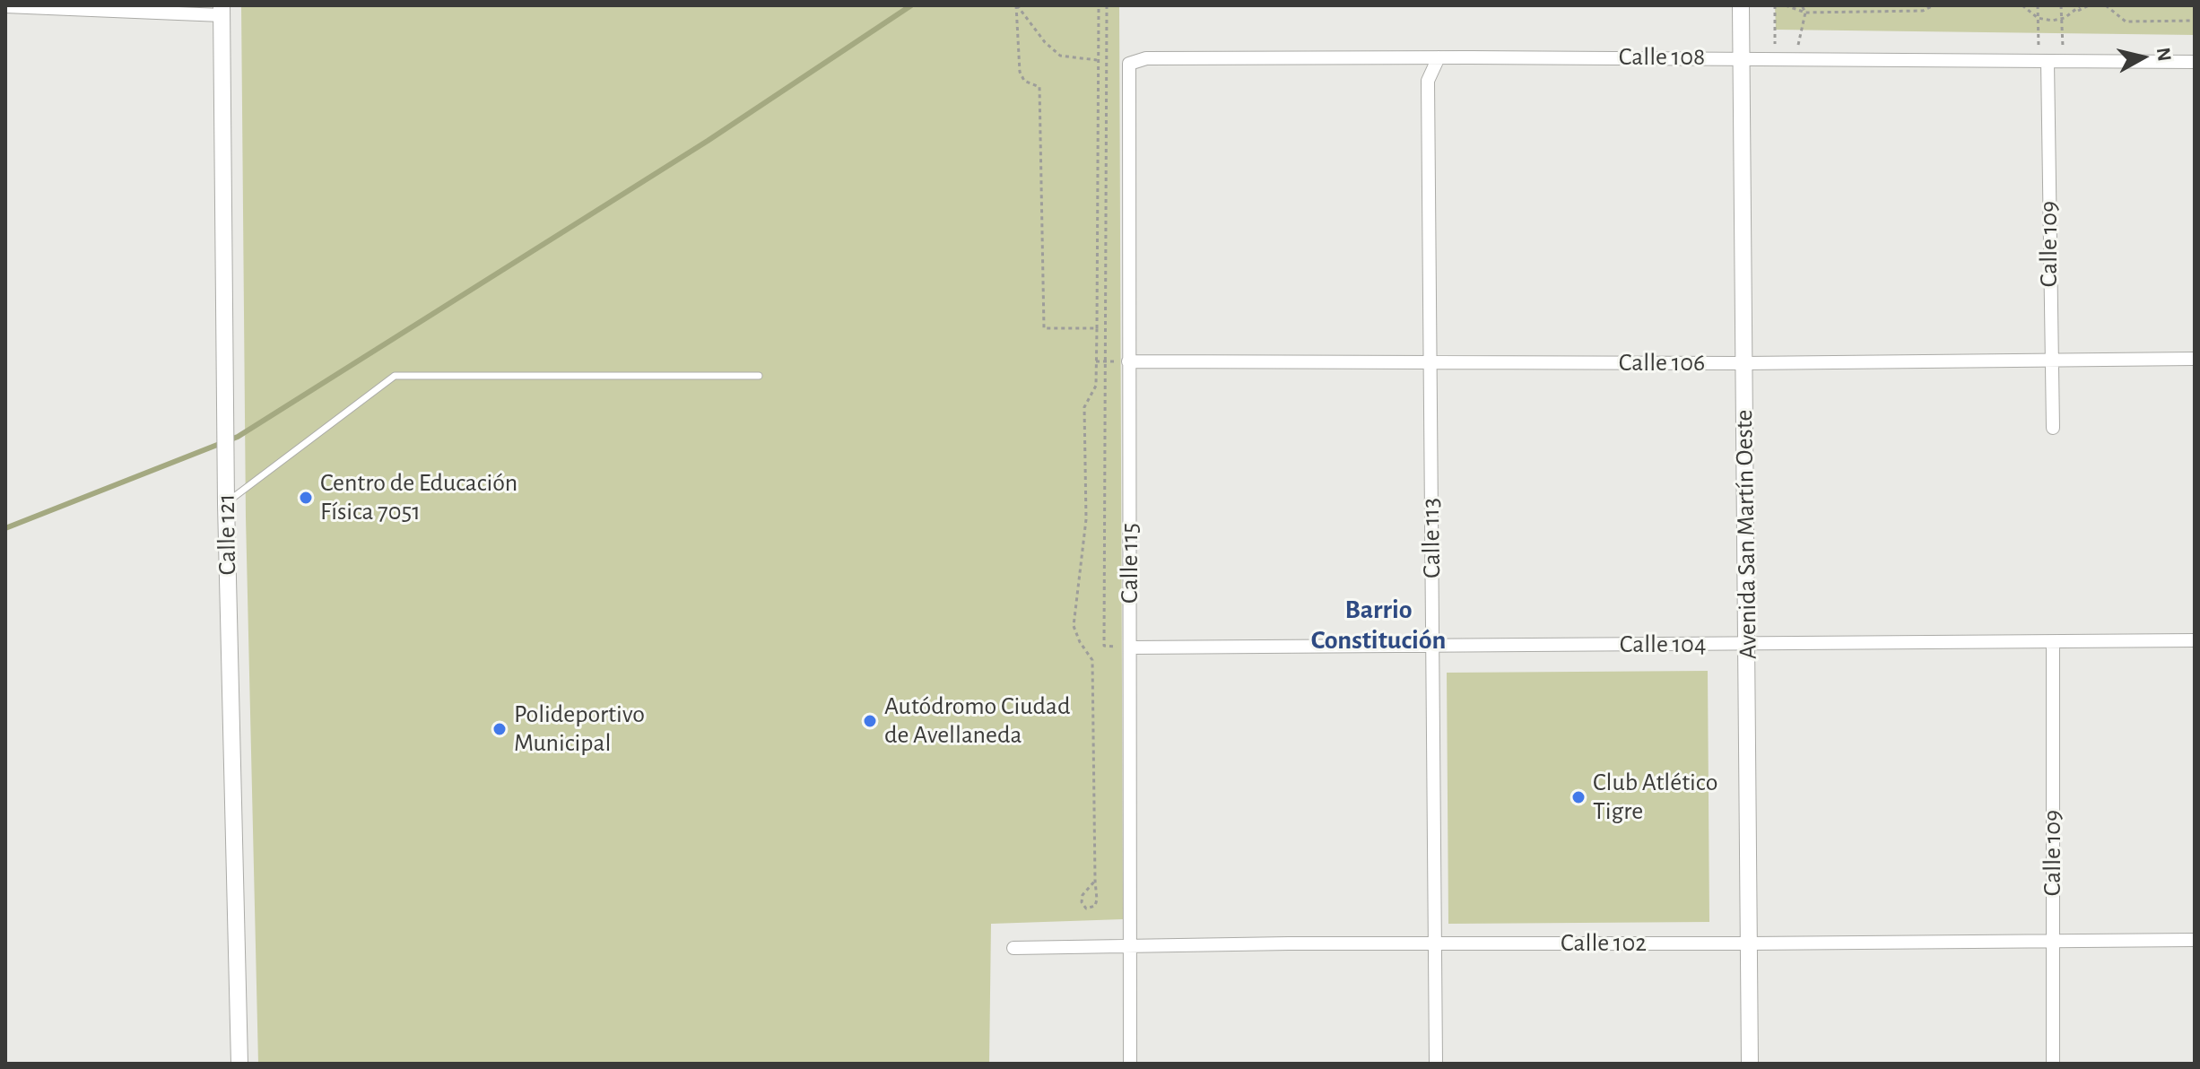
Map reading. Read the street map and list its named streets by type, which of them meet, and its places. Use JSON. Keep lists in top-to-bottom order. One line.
{"streets":{"street":["Calle 108","Calle 109","Calle 106","Calle 121","Avenida San Martín Oeste","Calle 113","Calle 115","Calle 104","Calle 102"]},"crossings":[["Calle 108","Calle 109"],["Calle 108","Avenida San Martín Oeste"],["Calle 108","Calle 113"],["Calle 108","Calle 115"],["Calle 109","Calle 106"],["Calle 109","Calle 104"],["Calle 109","Calle 102"],["Calle 106","Avenida San Martín Oeste"],["Calle 106","Calle 113"],["Calle 106","Calle 115"],["Avenida San Martín Oeste","Calle 104"],["Avenida San Martín Oeste","Calle 102"],["Calle 113","Calle 104"],["Calle 113","Calle 102"],["Calle 115","Calle 104"],["Calle 115","Calle 102"]],"districts":["Barrio Constitución"],"places":["Centro de Educación Física 7051","Autódromo Ciudad de Avellaneda","Polideportivo Municipal","Club Atlético Tigre"],"north":"right"}
